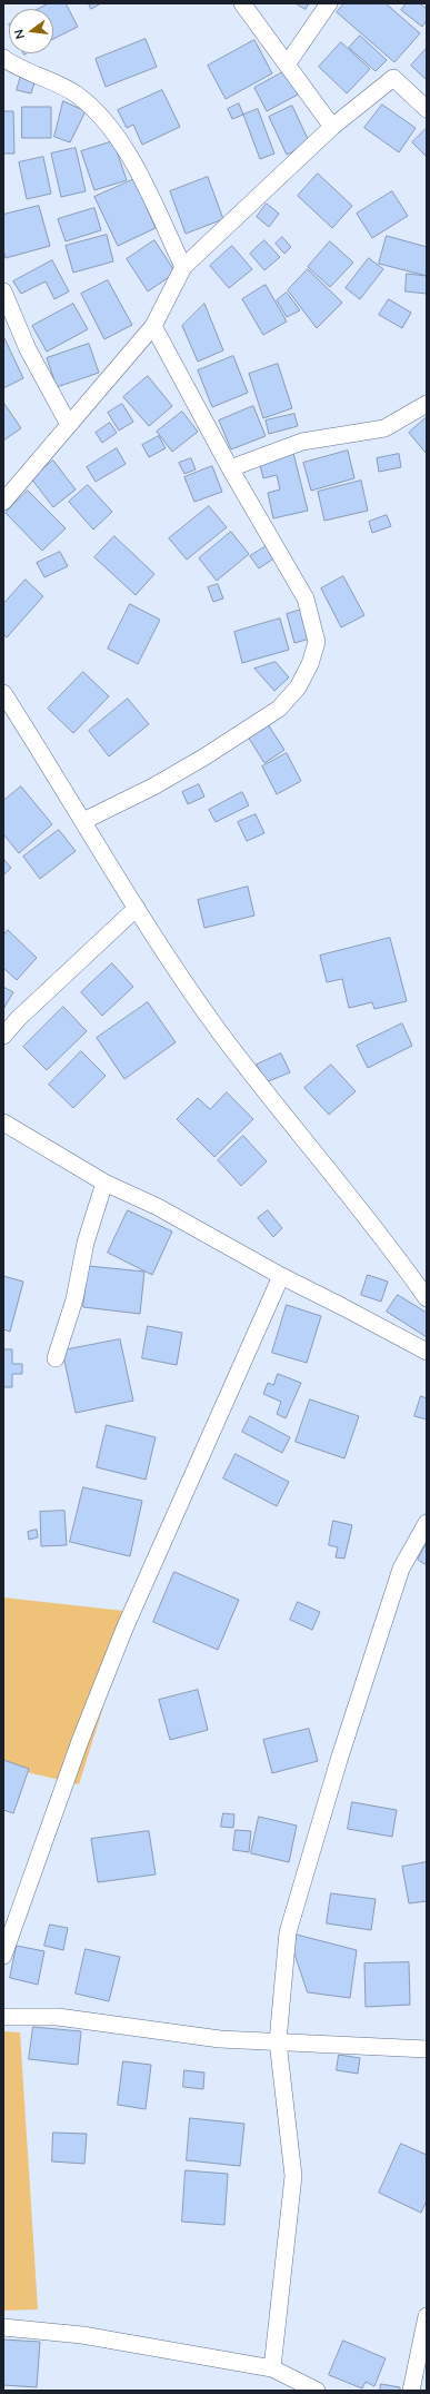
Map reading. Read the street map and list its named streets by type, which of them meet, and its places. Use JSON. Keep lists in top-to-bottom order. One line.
{"north":"left"}
